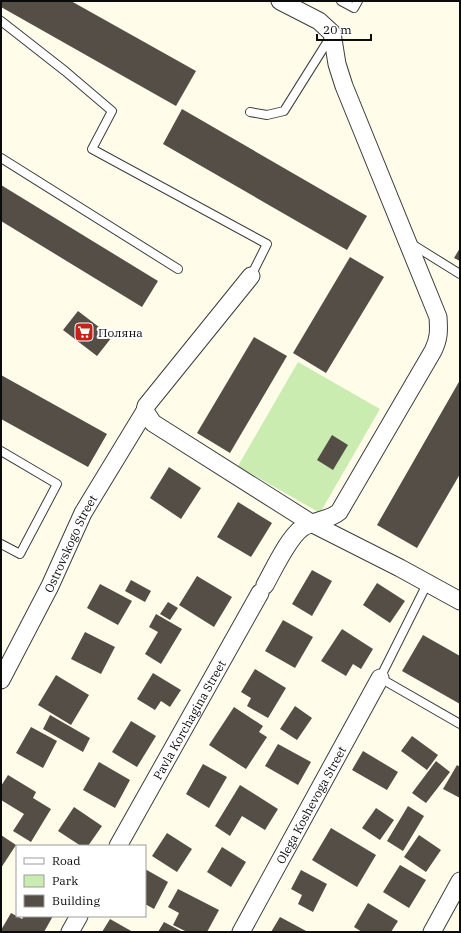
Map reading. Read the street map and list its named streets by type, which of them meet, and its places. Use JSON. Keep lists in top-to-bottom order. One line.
{"streets":{"street":["Ostrovskogo Street","Pavla Korchagina Street","Olega Koshevoga Street"]},"places":{"supermarket":["Поляна"]},"legend":["Road","Park","Building"],"scale_bar":"20 m"}
